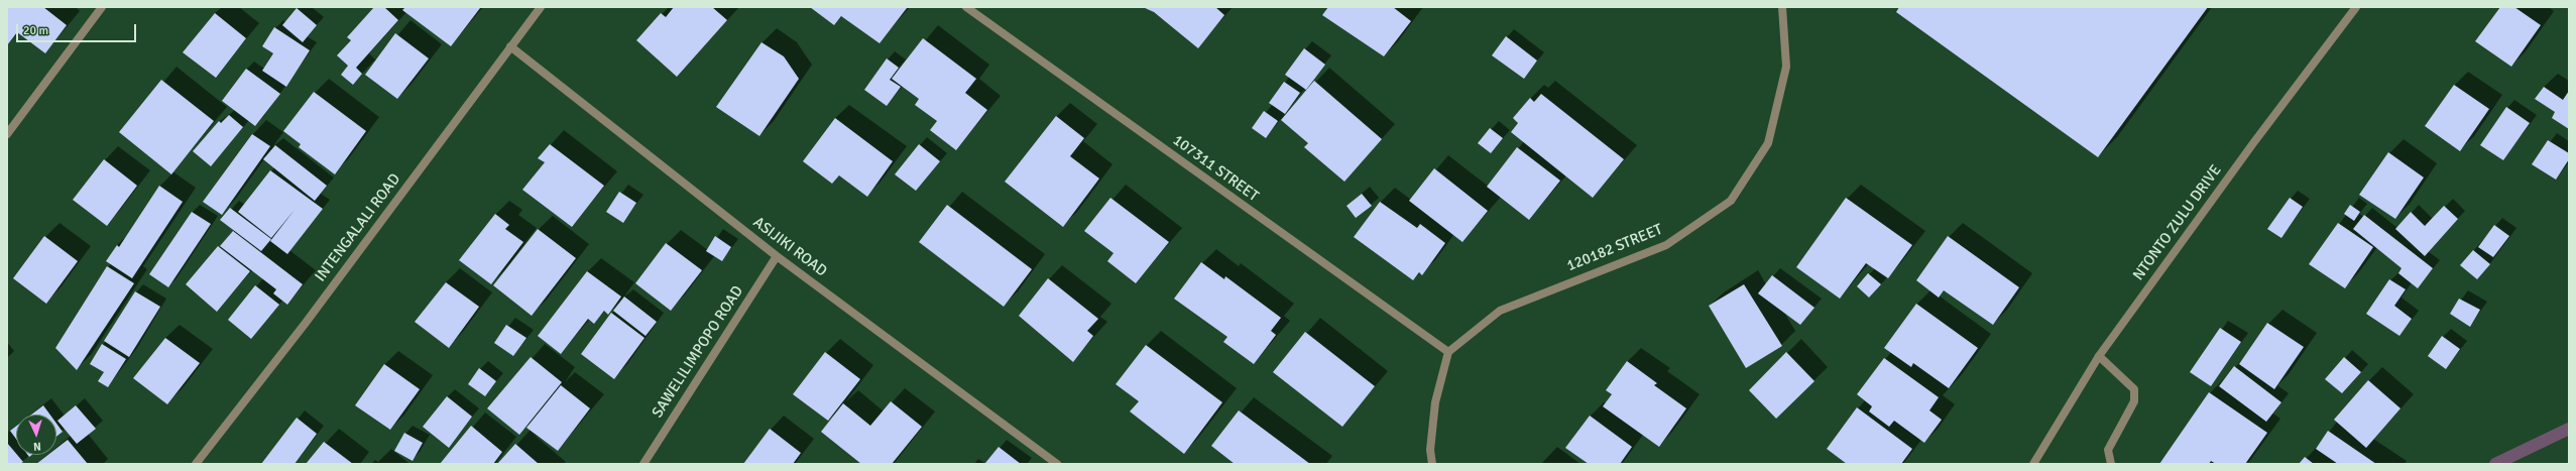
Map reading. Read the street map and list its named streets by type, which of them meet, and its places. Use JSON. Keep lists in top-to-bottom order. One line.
{"streets":{"street":["107311 STREET","NTONTO ZULU DRIVE","INTENGALALI ROAD","ASIJIKI ROAD","120182 STREET","SAWELILIMPOPO ROAD"]},"crossings":[["107311 STREET","120182 STREET"],["INTENGALALI ROAD","ASIJIKI ROAD"],["ASIJIKI ROAD","SAWELILIMPOPO ROAD"]],"scale_bar":"20 m","north":"bottom"}
